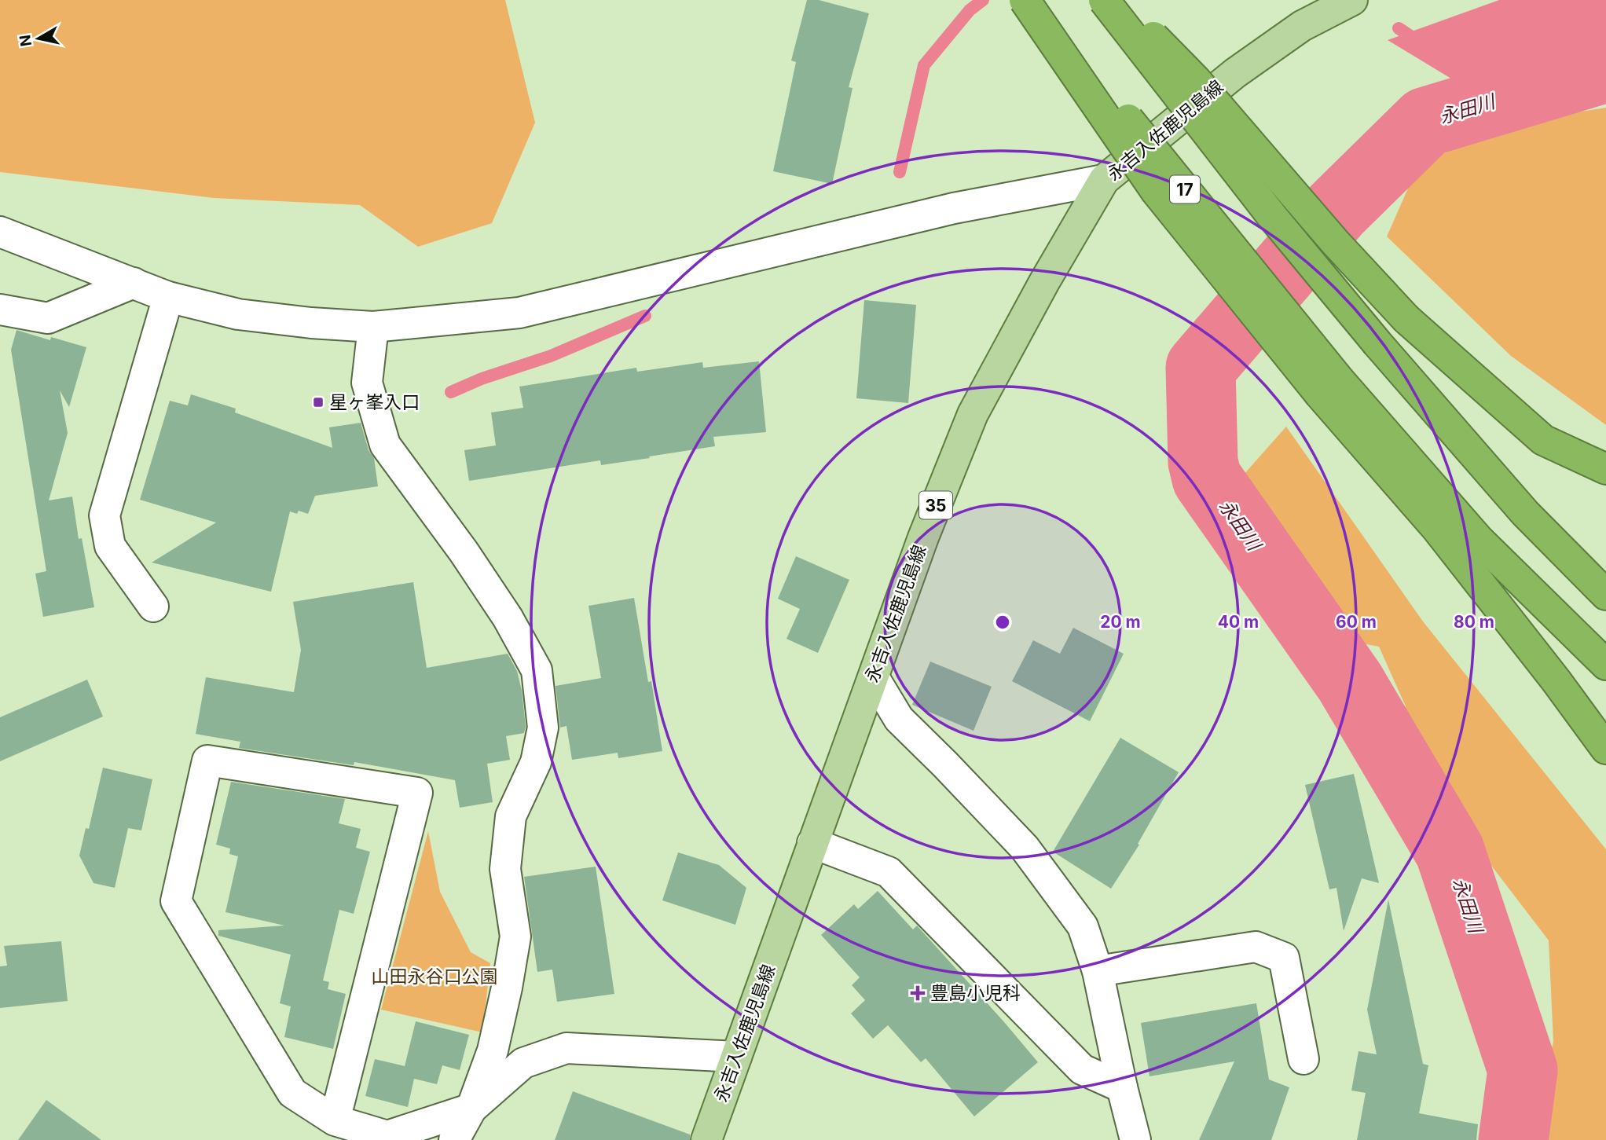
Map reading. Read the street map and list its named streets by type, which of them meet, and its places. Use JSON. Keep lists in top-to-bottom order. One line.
{"streets":{"highway":["17"],"main road":["永吉入佐鹿児島線","35"]},"water":["永田川"],"parks":["山田永谷口公園"],"places":{"transit":["星ヶ峯入口"],"health":["豊島小児科"]},"north":"left","rings":["20 m","40 m","60 m","80 m"]}
